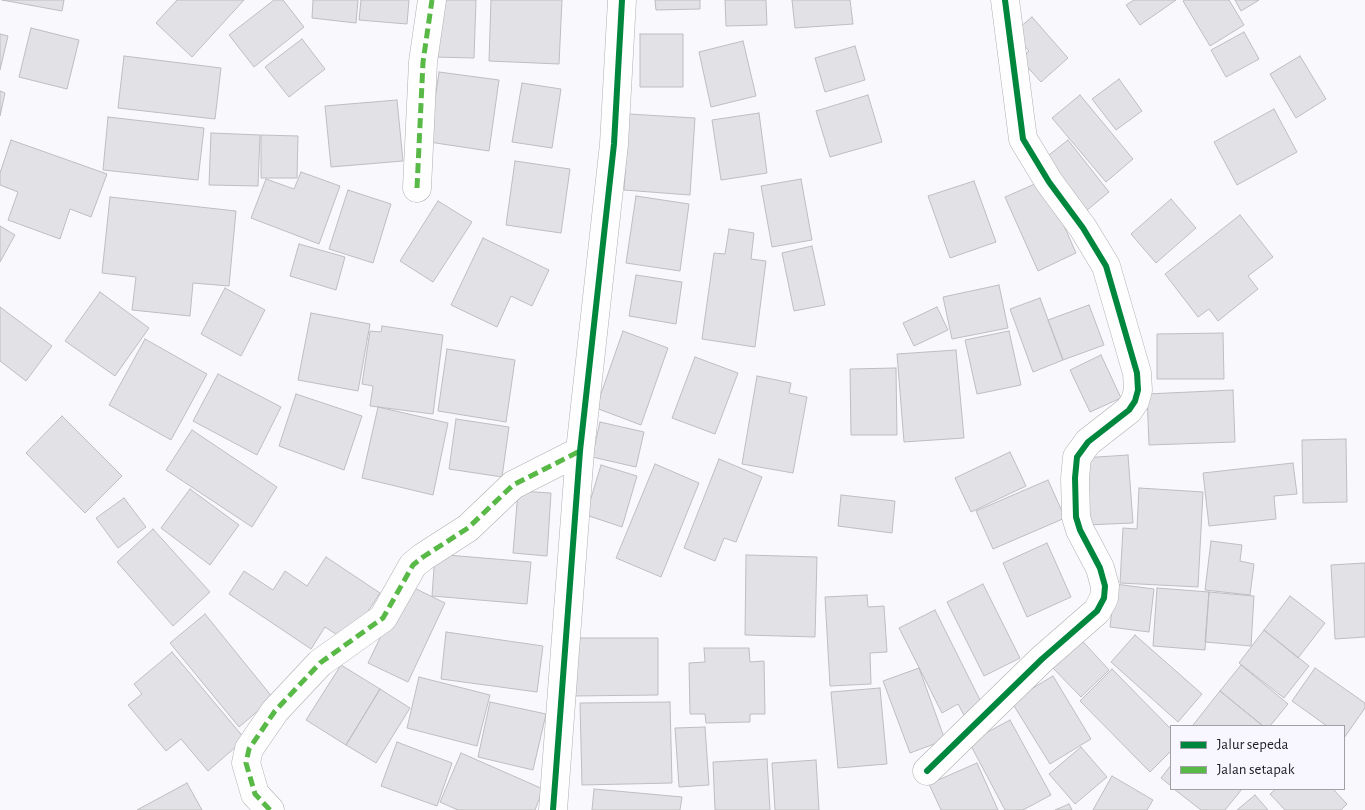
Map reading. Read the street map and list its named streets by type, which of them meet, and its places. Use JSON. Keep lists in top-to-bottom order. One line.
{"legend":["Jalur sepeda","Jalan setapak"]}
